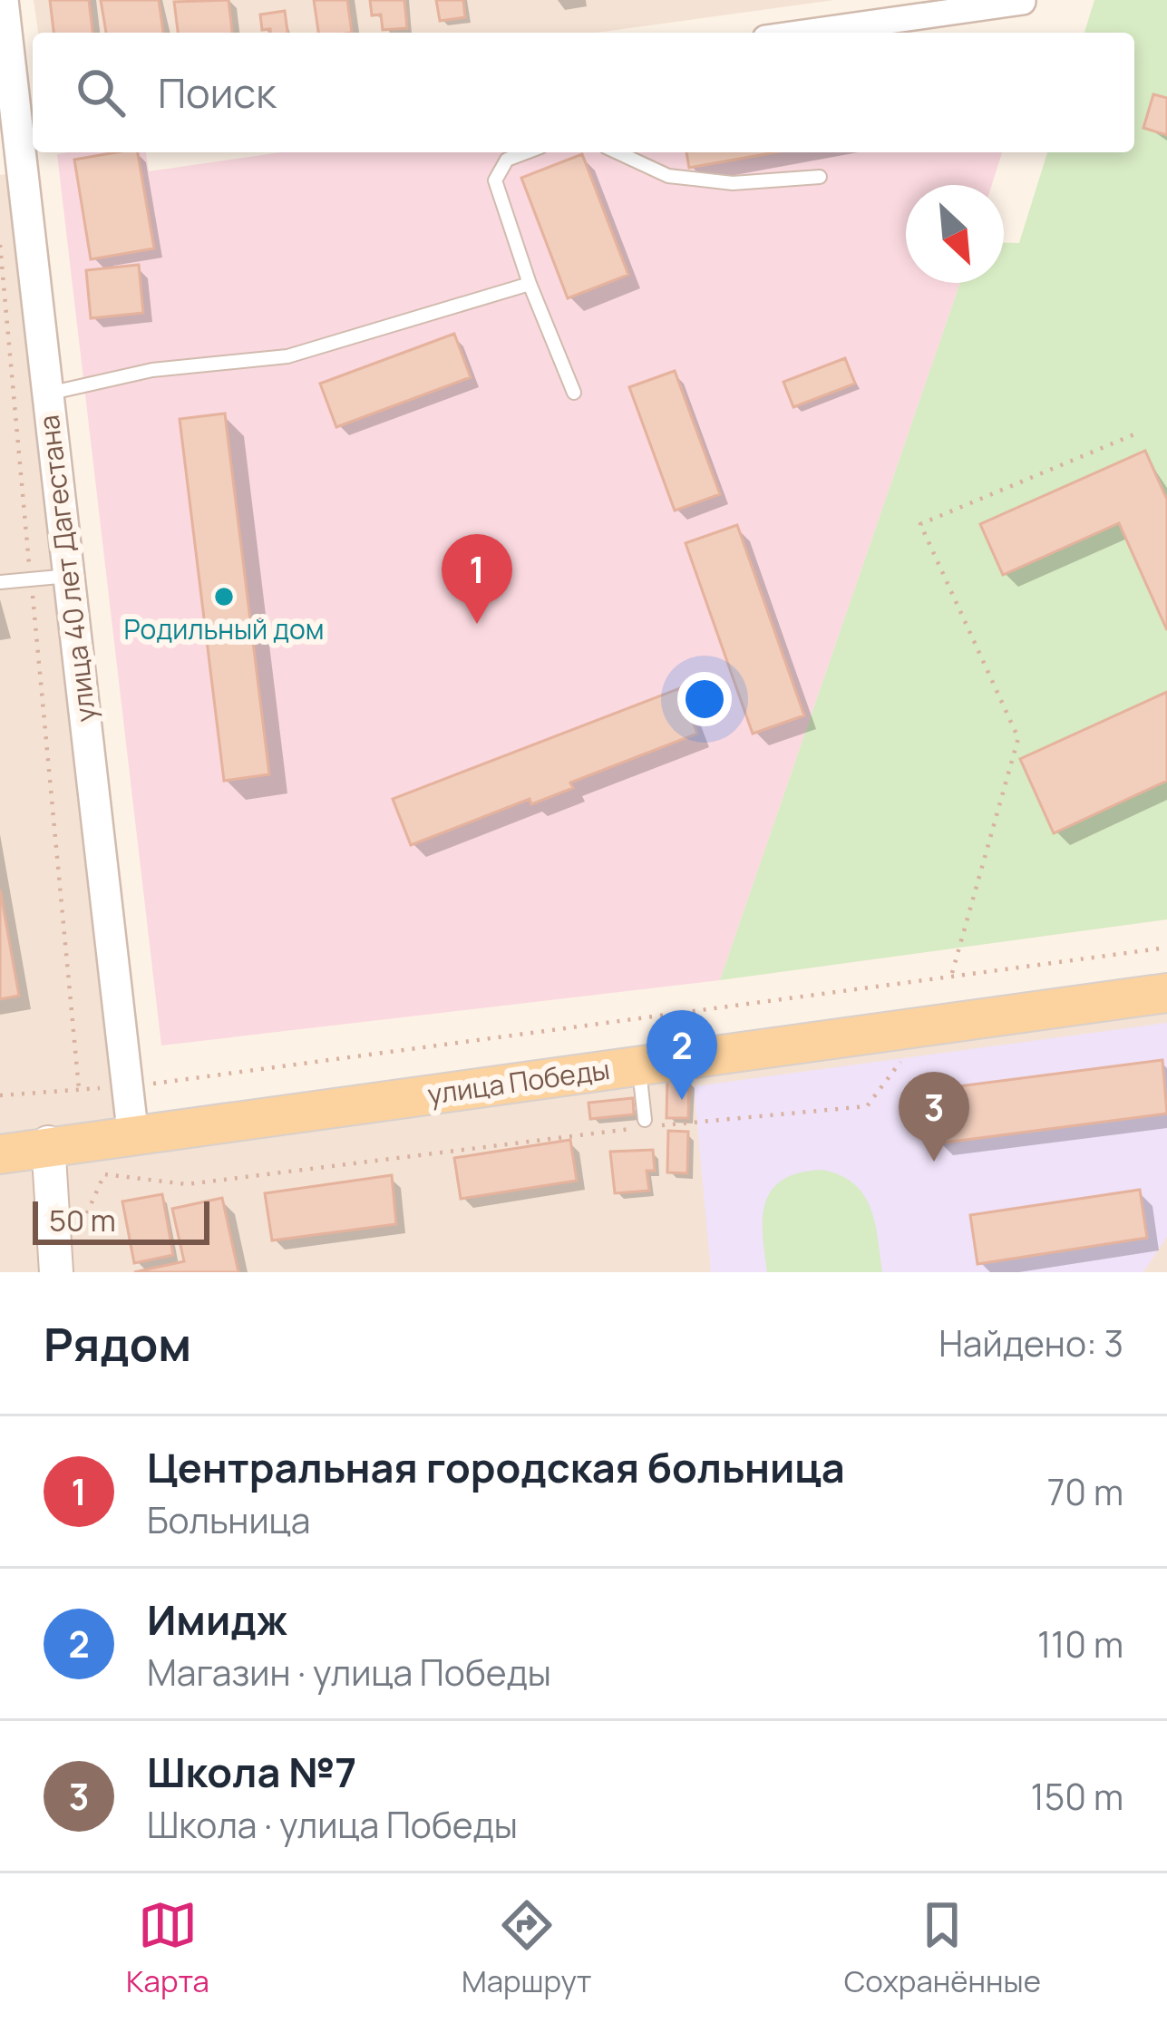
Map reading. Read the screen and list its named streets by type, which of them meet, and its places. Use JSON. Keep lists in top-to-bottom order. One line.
{"streets":{"main road":["улица Победы"],"street":["улица 40 лет Дагестана"]},"crossings":[["улица 40 лет Дагестана","улица Победы"]],"places":["Родильный дом"],"scale_bar":"50 m","north":"bottom right","page":{"search":"Поиск","pins":["1","2","3"],"scale":"50 m","heading":["Рядом","Найдено: 3"],"list":[{"mark":"1","name":"Центральная городская больница","note":"Больница","value":"70 m"},{"mark":"2","name":"Имидж","note":"Магазин · улица Победы","value":"110 m"},{"mark":"3","name":"Школа №7","note":"Школа · улица Победы","value":"150 m"}],"nav":["Карта","Маршрут","Сохранённые"]}}
